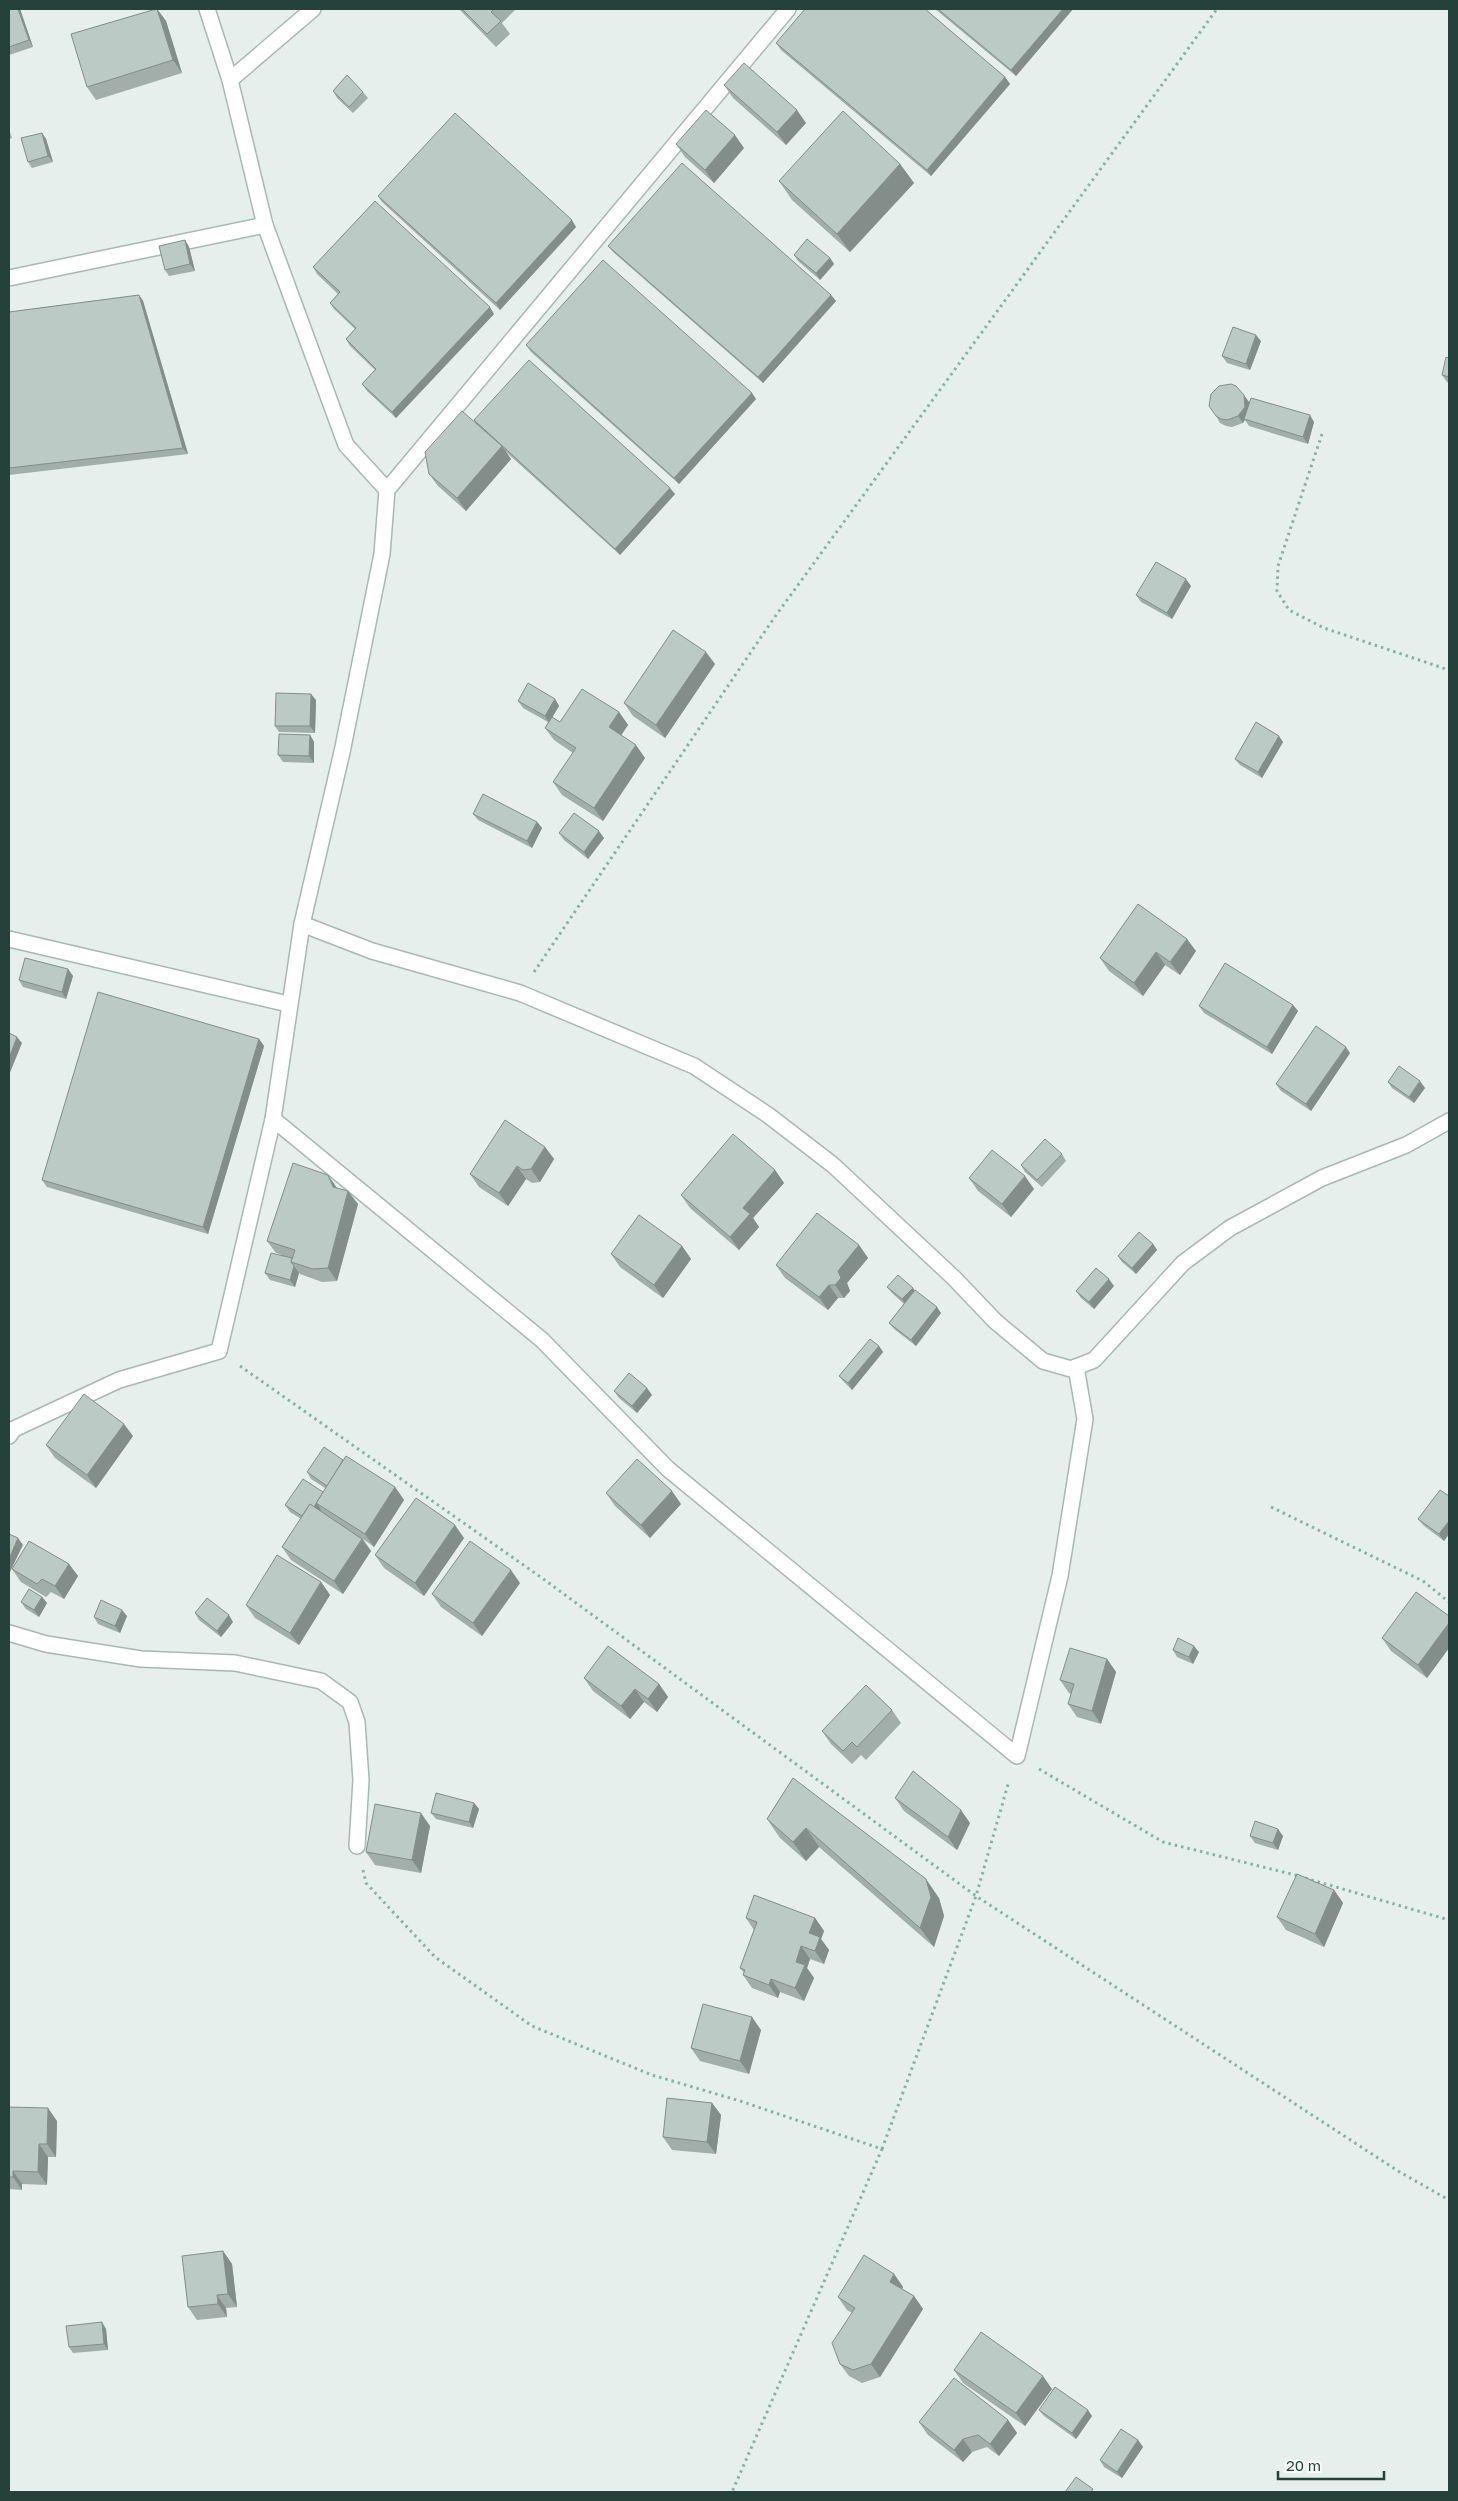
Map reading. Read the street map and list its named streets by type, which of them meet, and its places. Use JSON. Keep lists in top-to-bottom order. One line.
{"scale_bar":"20 m"}
